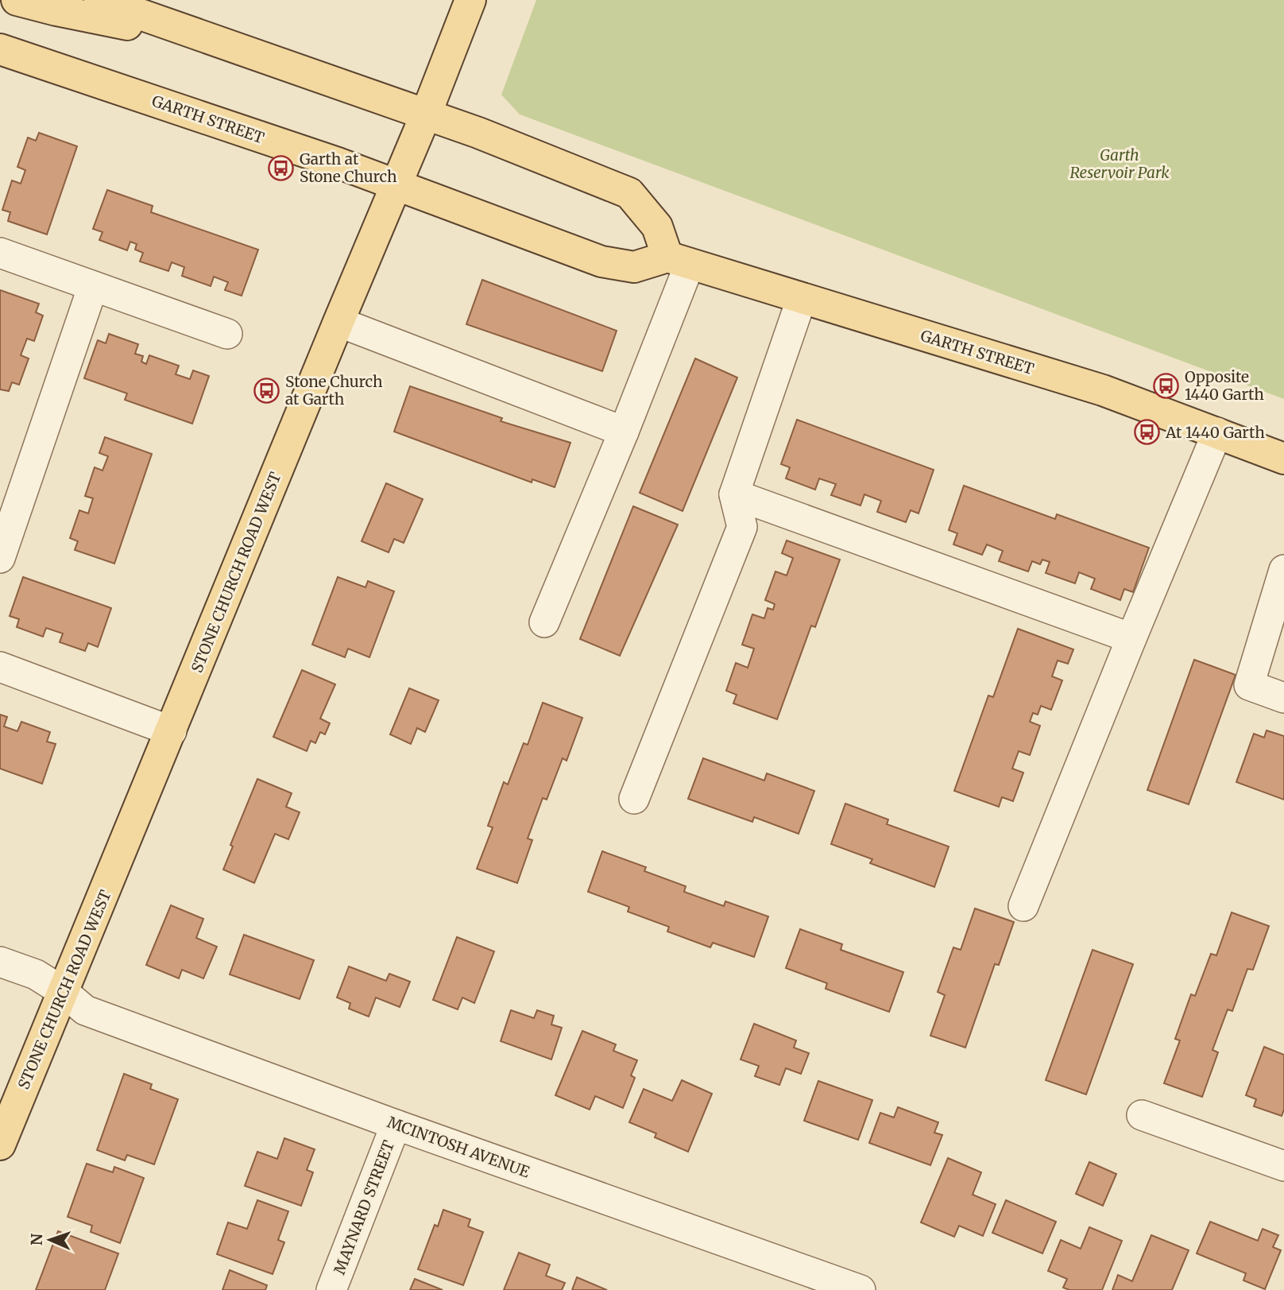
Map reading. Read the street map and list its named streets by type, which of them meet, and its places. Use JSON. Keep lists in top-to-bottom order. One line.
{"streets":{"main road":["GARTH STREET","STONE CHURCH ROAD WEST"],"street":["MCINTOSH AVENUE","MAYNARD STREET"]},"crossings":[["GARTH STREET","STONE CHURCH ROAD WEST"],["STONE CHURCH ROAD WEST","MCINTOSH AVENUE"],["MCINTOSH AVENUE","MAYNARD STREET"]],"parks":["Garth Reservoir Park"],"places":{"bus stop":["Garth at Stone Church","Opposite 1440 Garth","Stone Church at Garth","At 1440 Garth"]},"north":"left"}
